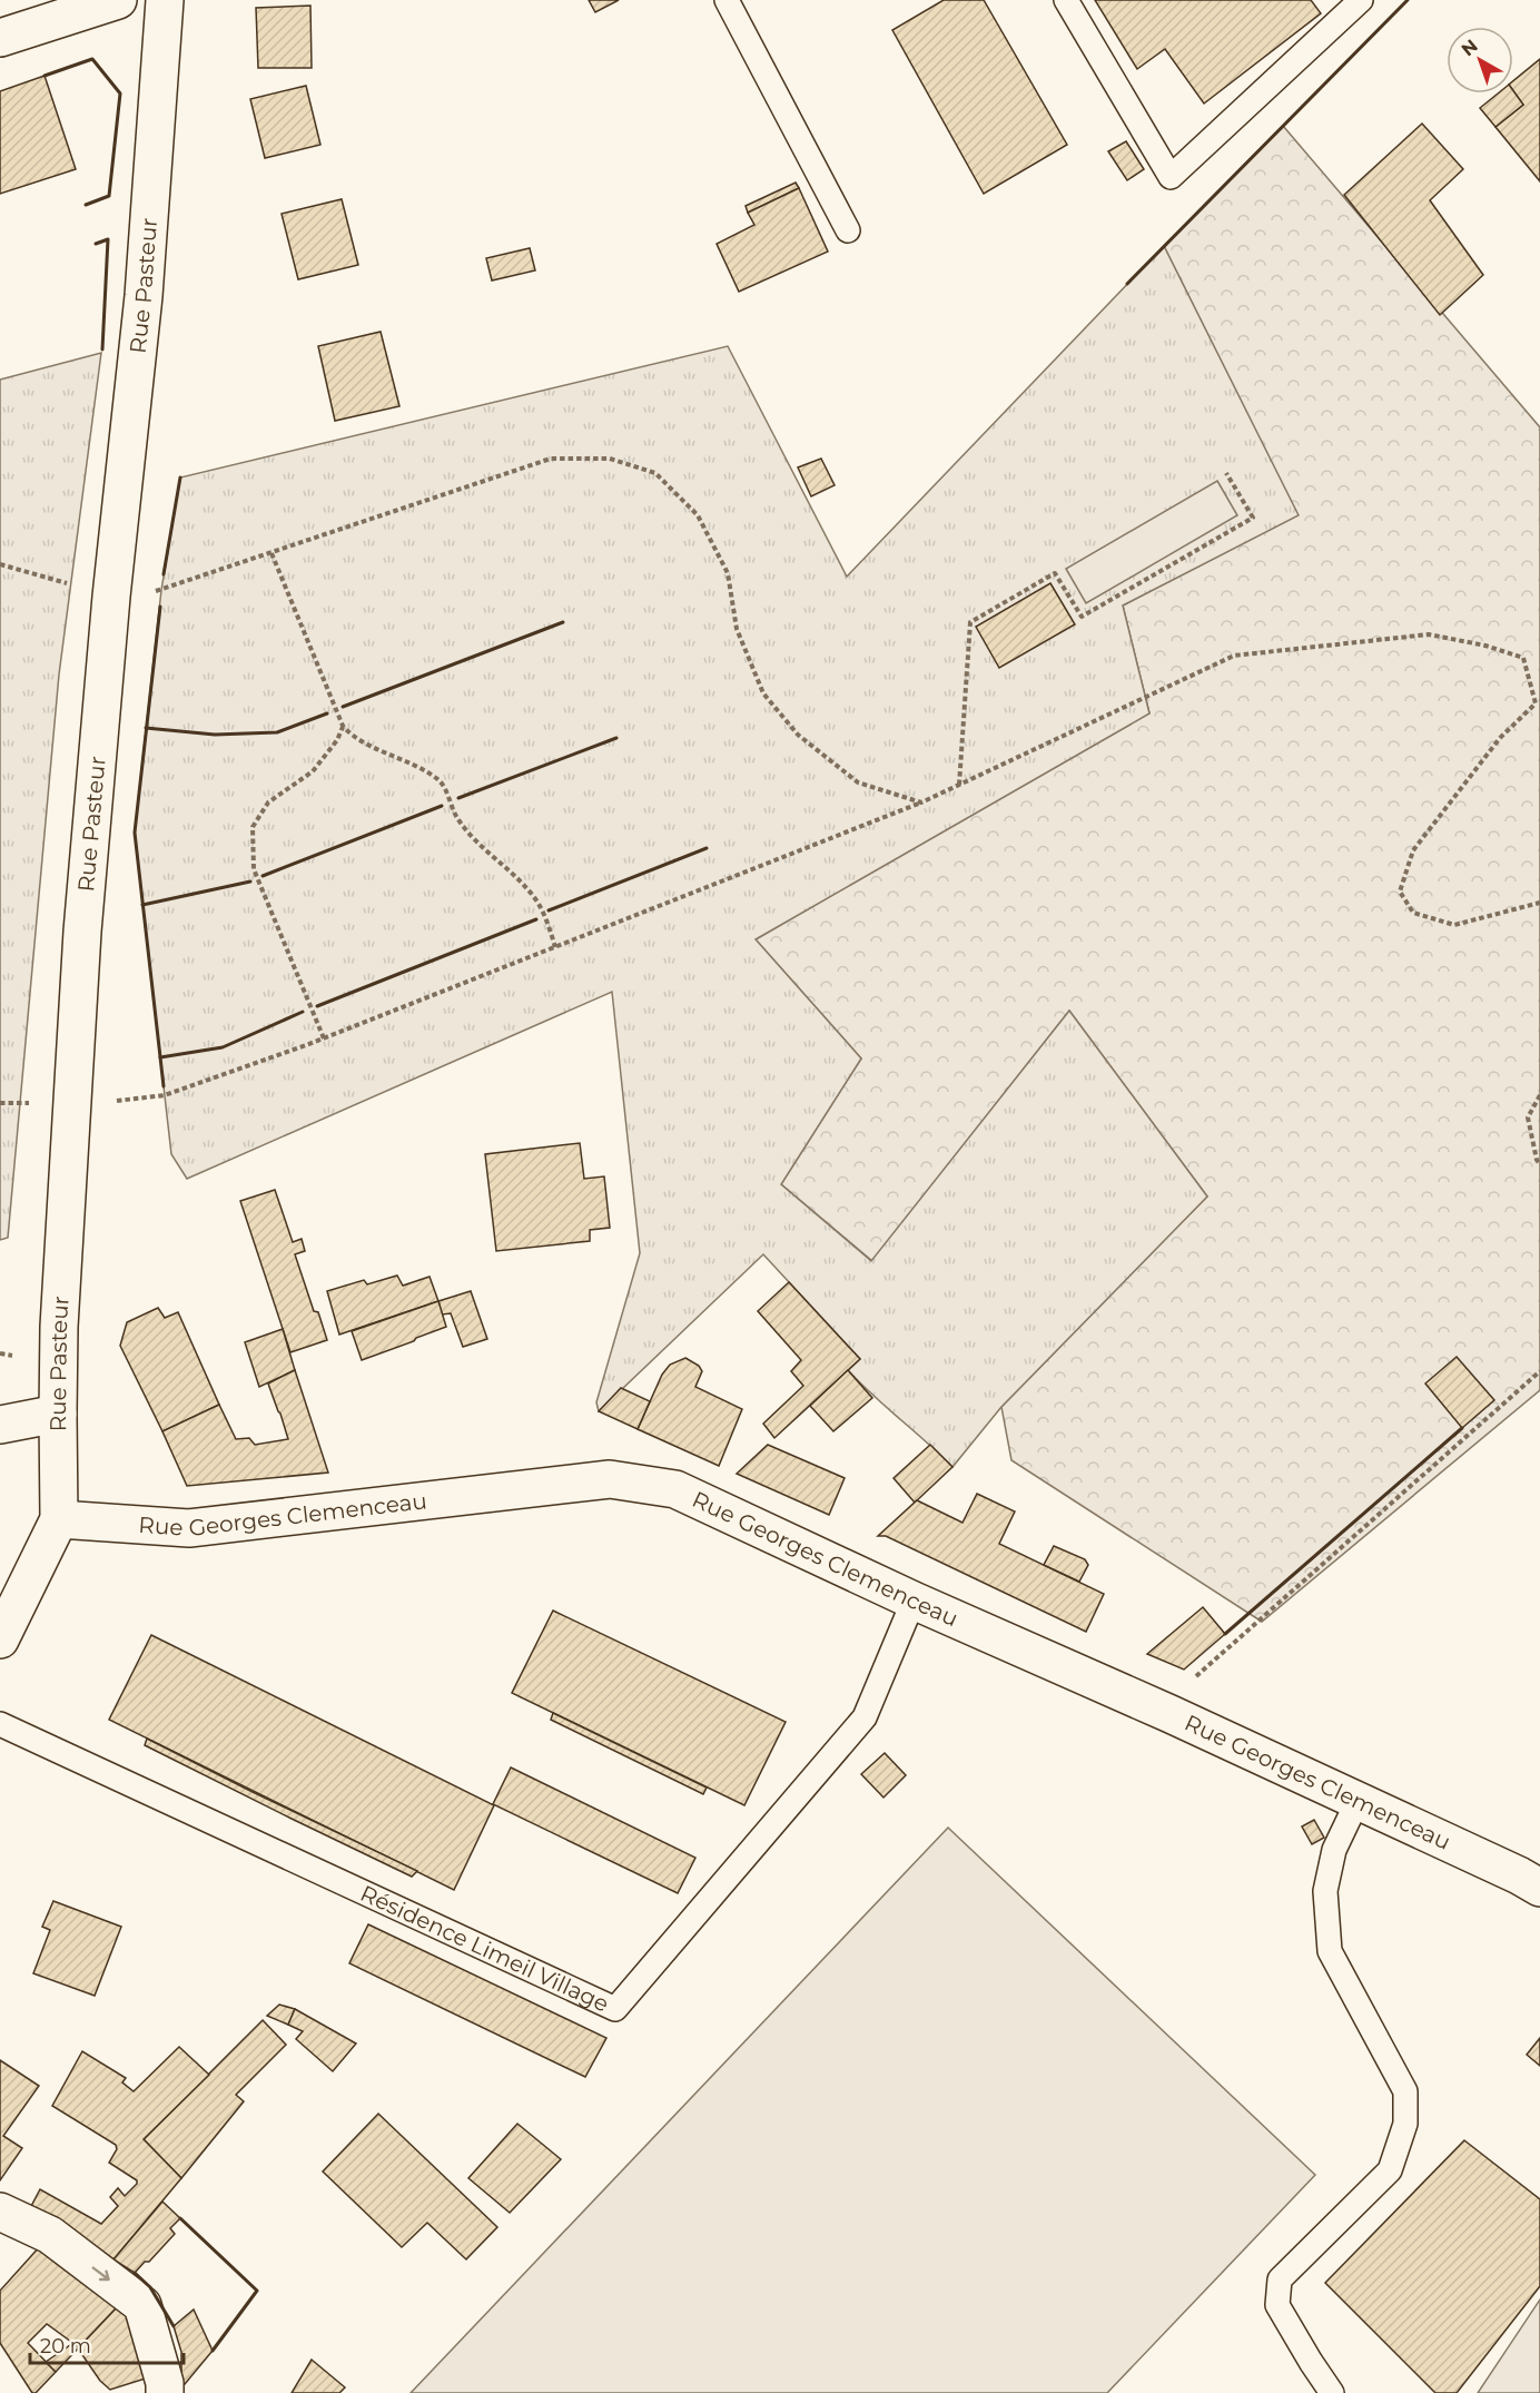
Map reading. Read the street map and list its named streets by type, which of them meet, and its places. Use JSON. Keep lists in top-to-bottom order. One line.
{"streets":{"street":["Rue Pasteur","Rue Georges Clemenceau"],"lane":["Résidence Limeil Village"]},"crossings":[["Rue Pasteur","Rue Georges Clemenceau"],["Rue Georges Clemenceau","Résidence Limeil Village"]],"scale_bar":"20 m","north":"top left"}
